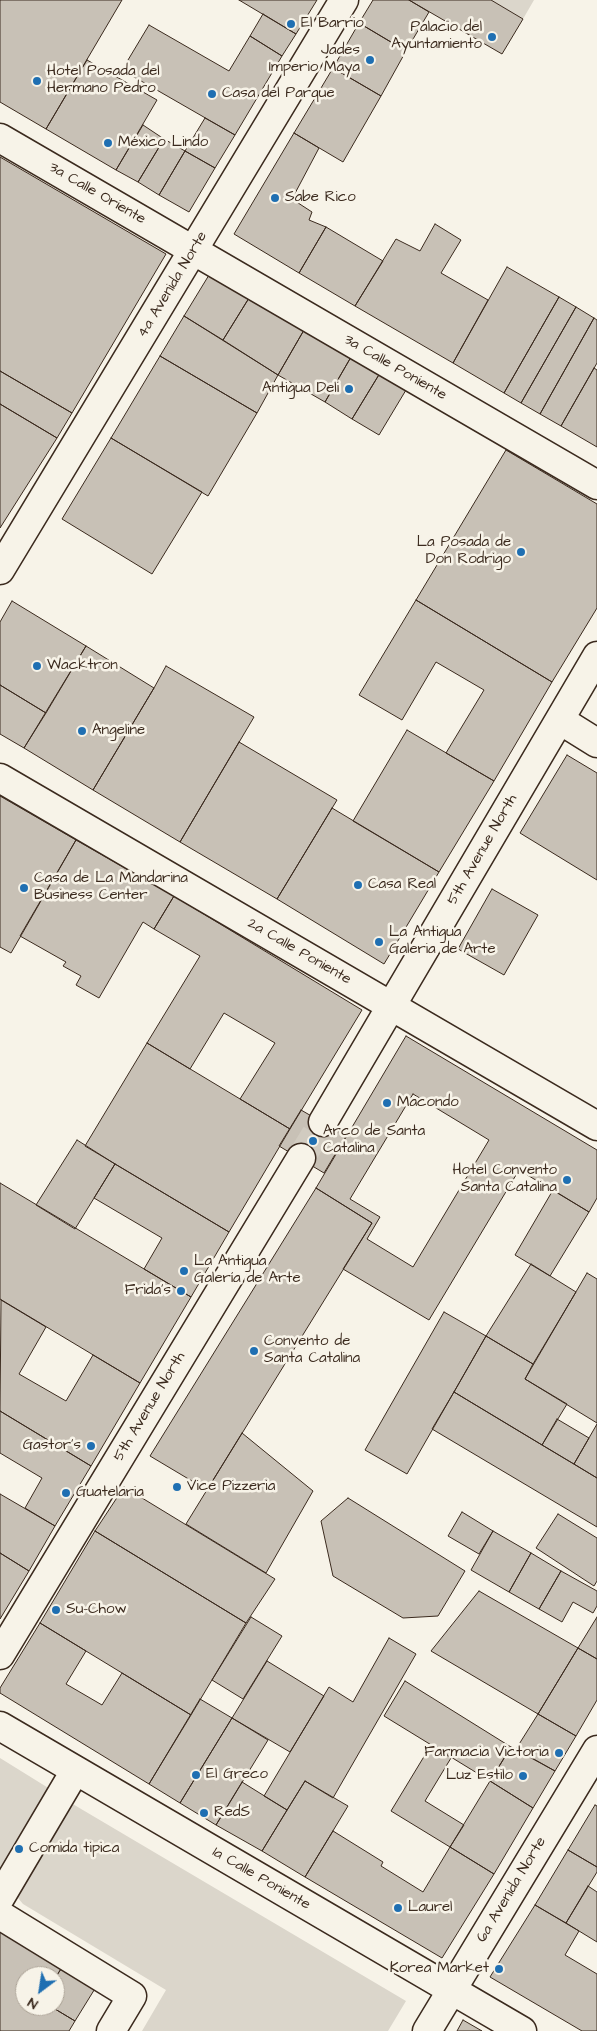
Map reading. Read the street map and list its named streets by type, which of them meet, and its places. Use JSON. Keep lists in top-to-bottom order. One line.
{"streets":{"street":["3a Calle Oriente","4a Avenida Norte","3a Calle Poniente","5th Avenue North","2a Calle Poniente","1a Calle Poniente","6a Avenida Norte"]},"crossings":[["3a Calle Oriente","4a Avenida Norte"],["3a Calle Oriente","3a Calle Poniente"],["4a Avenida Norte","3a Calle Poniente"],["5th Avenue North","2a Calle Poniente"],["1a Calle Poniente","6a Avenida Norte"]],"places":["El Barrio","Palacio del Ayuntamiento","Jades Imperio Maya","Hotel Posada del Hermano Pedro","Casa del Parque","México Lindo","Sabe Rico","Antigua Deli","La Posada de Don Rodrigo","Wacktron","Angeline","Casa Real","Casa de La Mandarina Business Center","La Antigua Galeria de Arte","Macondo","Arco de Santa Catalina","Hotel Convento Santa Catalina","La Antigua Galería de Arte","Frida's","Convento de Santa Catalina","Gastor's","Vice Pizzeria","Guatelaria","Su-Chow","Farmacia Victoria","El Greco","Luz Estilo","RedS","Comida tipica","Laurel","Korea Market"],"north":"bottom left"}
